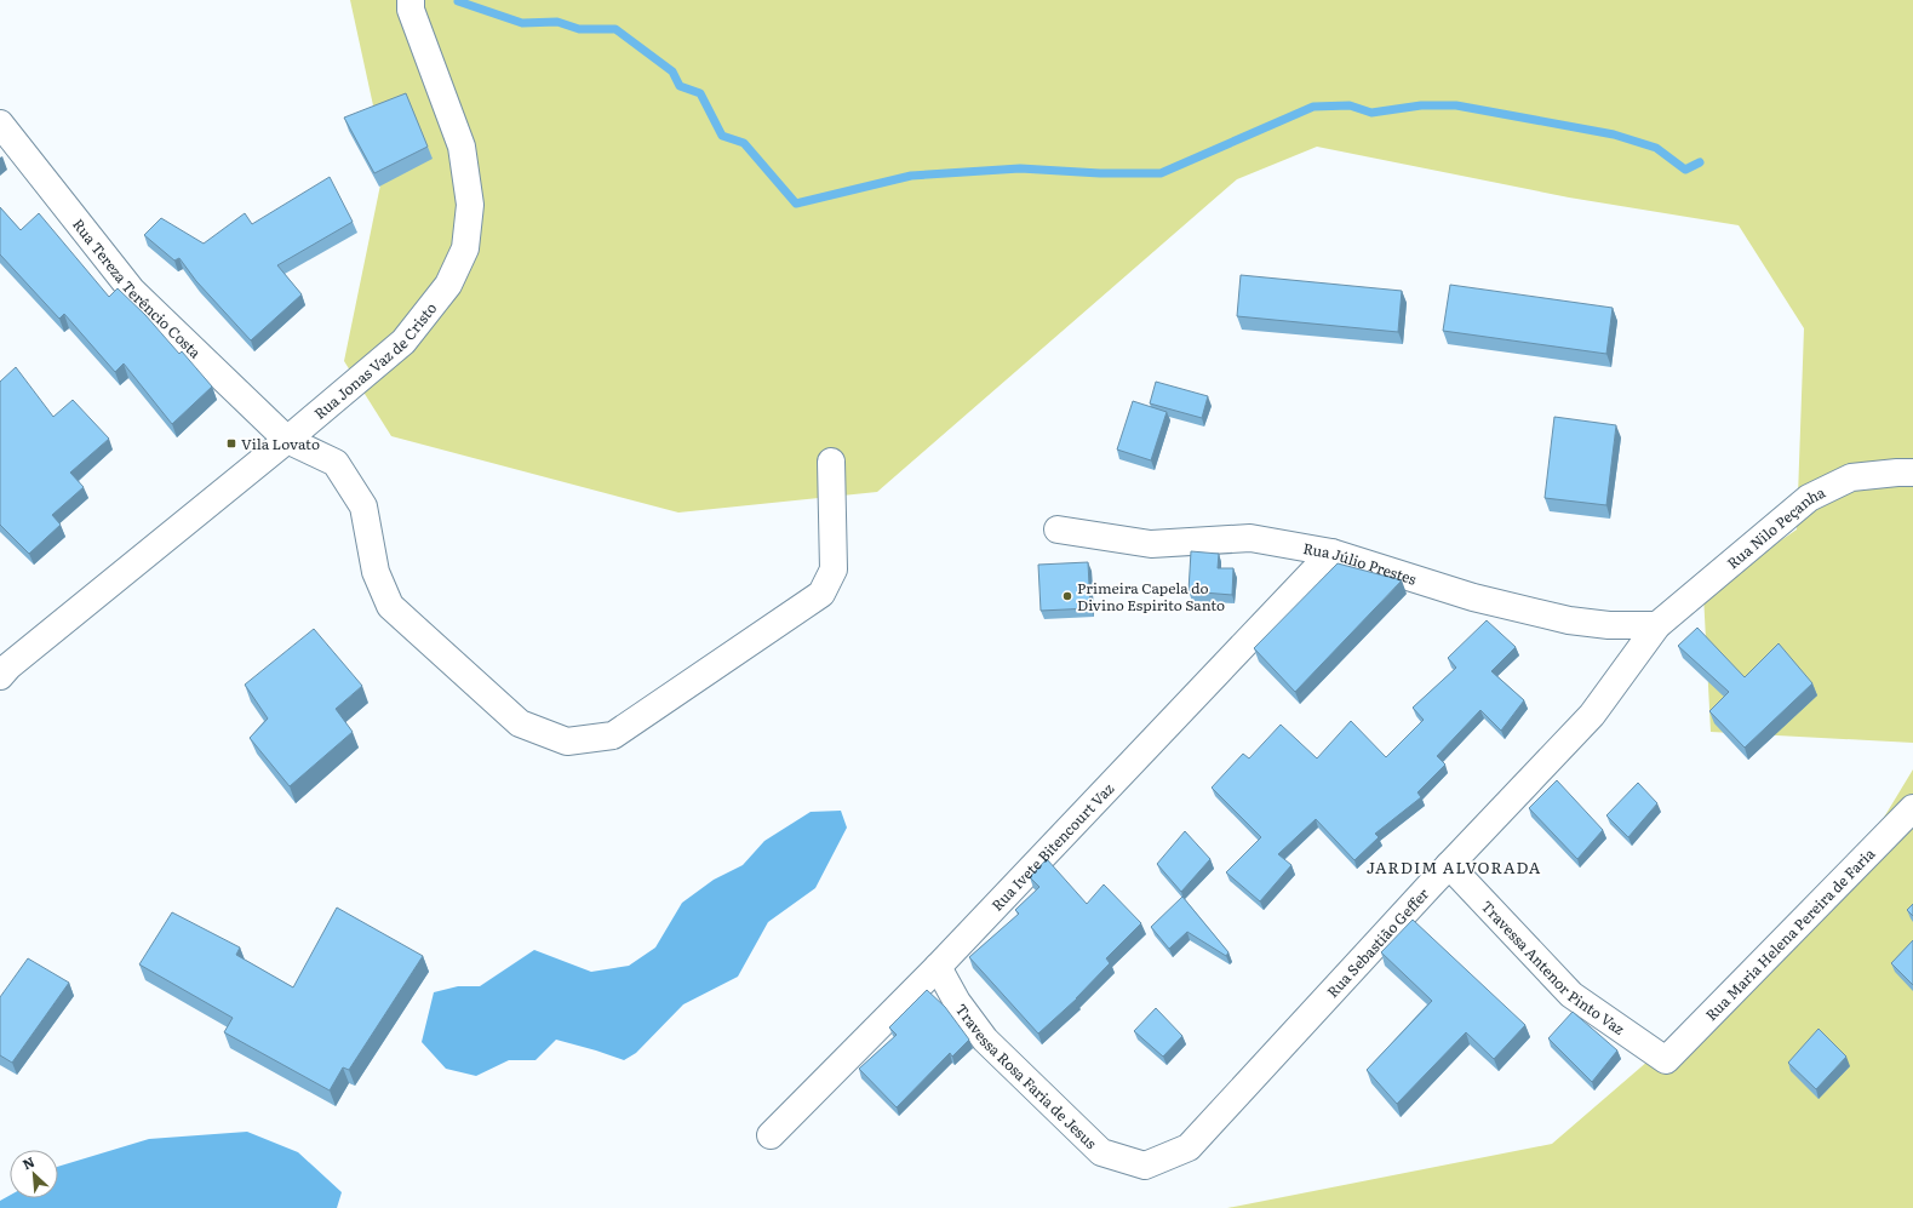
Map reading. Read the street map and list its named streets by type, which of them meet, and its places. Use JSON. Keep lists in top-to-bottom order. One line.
{"streets":{"street":["Rua Tereza Terêncio Costa","Rua Jonas Vaz de Cristo","Rua Nilo Peçanha","Rua Júlio Prestes","Rua Ivete Bitencourt Vaz","Rua Maria Helena Pereira de Faria","Rua Sebastião Geffer","Travessa Antenor Pinto Vaz","Travessa Rosa Faria de Jesus"]},"crossings":[["Rua Tereza Terêncio Costa","Rua Jonas Vaz de Cristo"],["Rua Nilo Peçanha","Rua Júlio Prestes"],["Rua Nilo Peçanha","Rua Sebastião Geffer"],["Rua Júlio Prestes","Rua Ivete Bitencourt Vaz"],["Rua Júlio Prestes","Rua Sebastião Geffer"],["Rua Ivete Bitencourt Vaz","Travessa Rosa Faria de Jesus"],["Rua Maria Helena Pereira de Faria","Travessa Antenor Pinto Vaz"],["Rua Sebastião Geffer","Travessa Antenor Pinto Vaz"],["Rua Sebastião Geffer","Travessa Rosa Faria de Jesus"]],"districts":["JARDIM ALVORADA"],"places":{"transit":["Vila Lovato"],"other":["Primeira Capela do Divino Espirito Santo"]},"north":"top left"}
